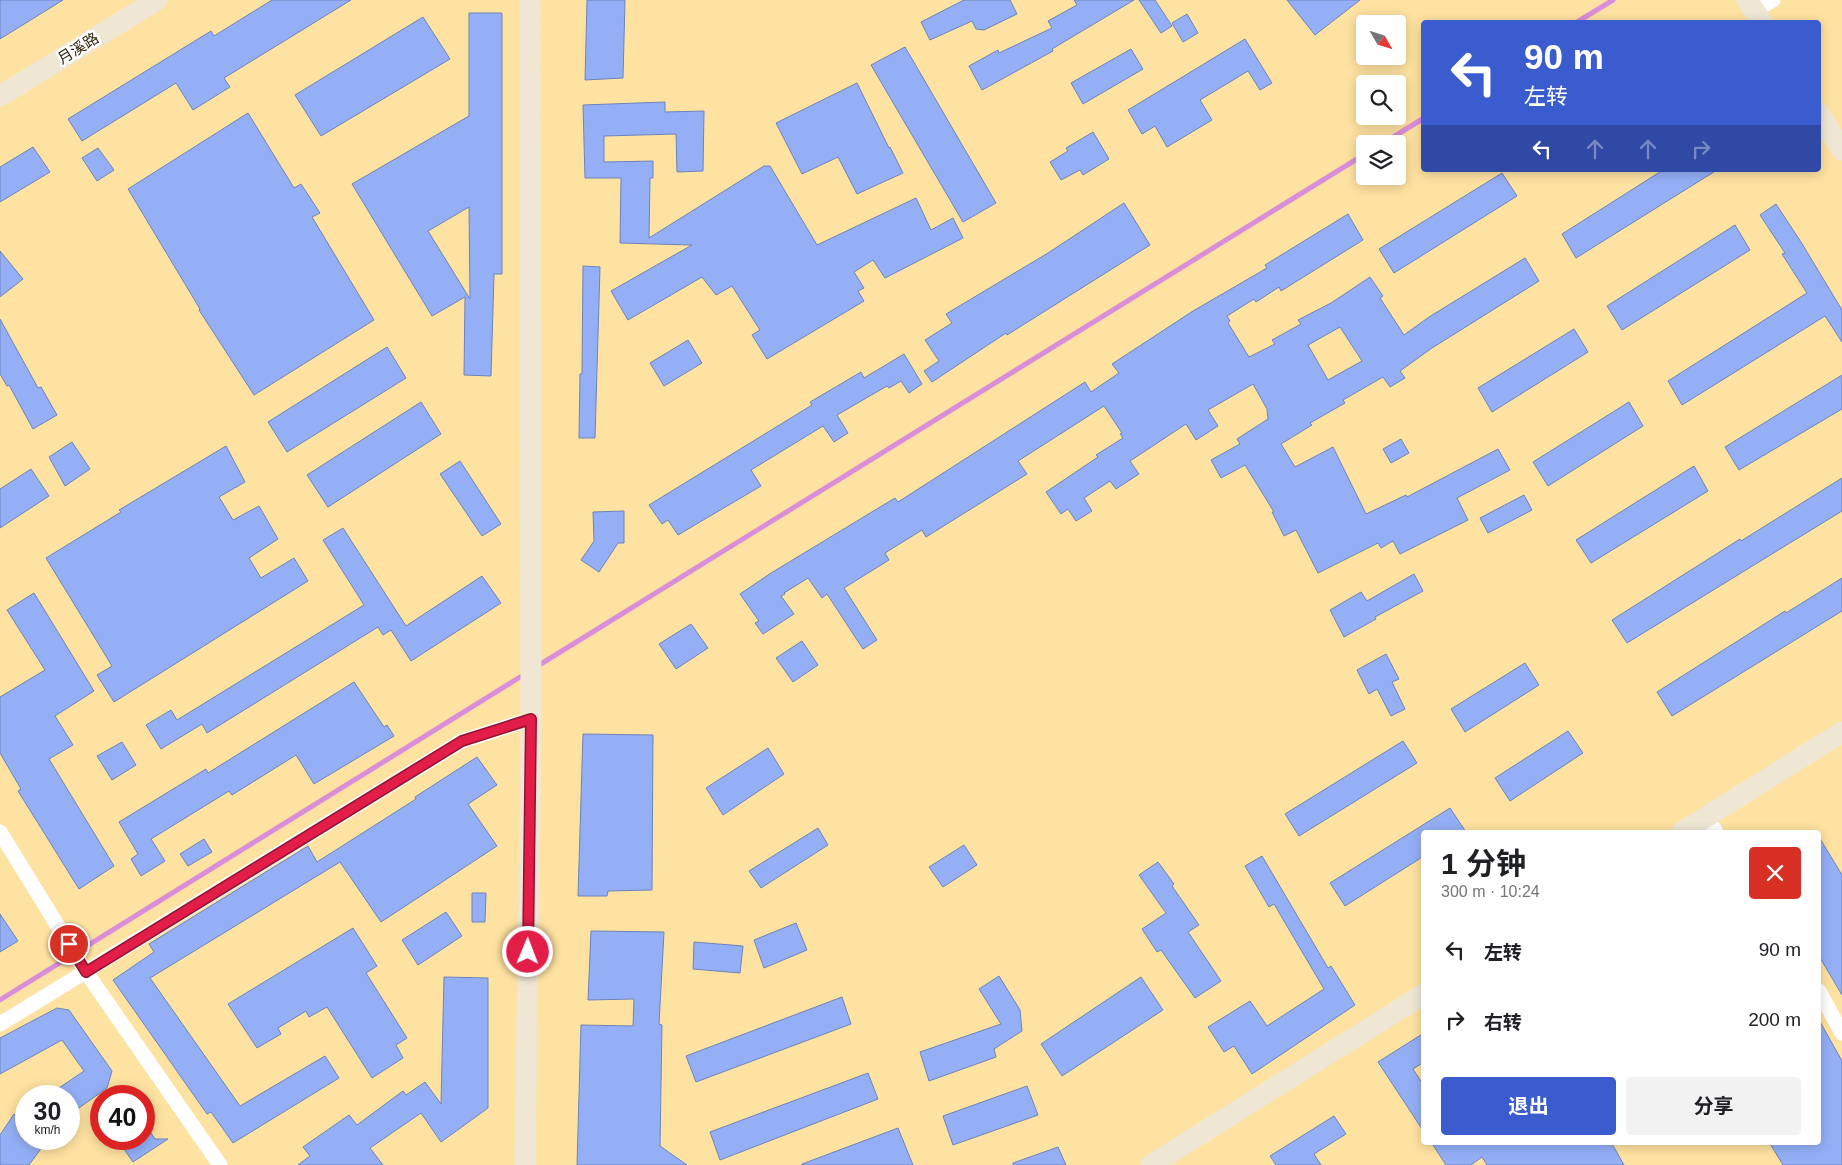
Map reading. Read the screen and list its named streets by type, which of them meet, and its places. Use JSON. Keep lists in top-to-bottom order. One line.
{"streets":{"street":["月溪路"]},"north":"bottom right","page":{"turn":["90 m","左转"],"heading":["1 分钟","300 m · 10:24"],"list":[{"name":"左转","value":"90 m"},{"name":"右转","value":"200 m"}],"buttons":["退出","分享"],"speed":"30 km/h","limit":"40"}}
